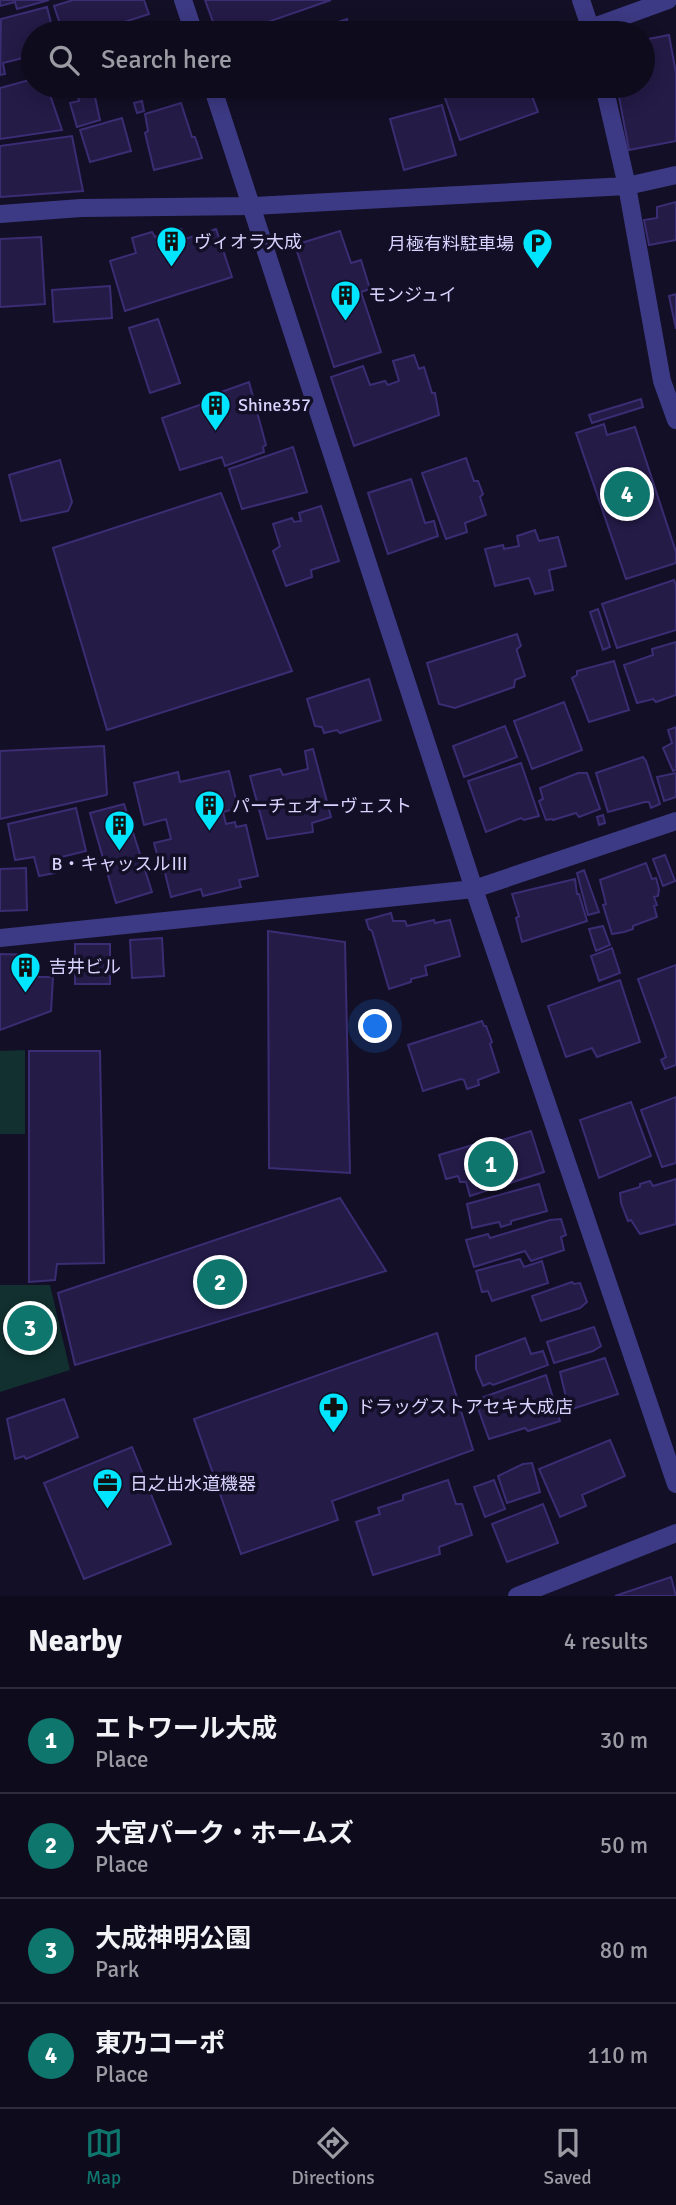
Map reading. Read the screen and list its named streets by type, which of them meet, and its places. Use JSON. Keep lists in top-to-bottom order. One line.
{"places":{"building":["ヴィオラ大成","モンジュイ","Shine357","パーチェオーヴェスト","B・キャッスルⅢ","吉井ビル"],"parking":["月極有料駐車場"],"pharmacy":["ドラッグストアセキ大成店"],"office":["日之出水道機器"]},"page":{"search":"Search here","pins":["4","1","2","3"],"heading":["Nearby","4 results"],"list":[{"mark":"1","name":"エトワール大成","note":"Place","value":"30 m"},{"mark":"2","name":"大宮パーク・ホームズ","note":"Place","value":"50 m"},{"mark":"3","name":"大成神明公園","note":"Park","value":"80 m"},{"mark":"4","name":"東乃コーポ","note":"Place","value":"110 m"}],"nav":["Map","Directions","Saved"]}}
